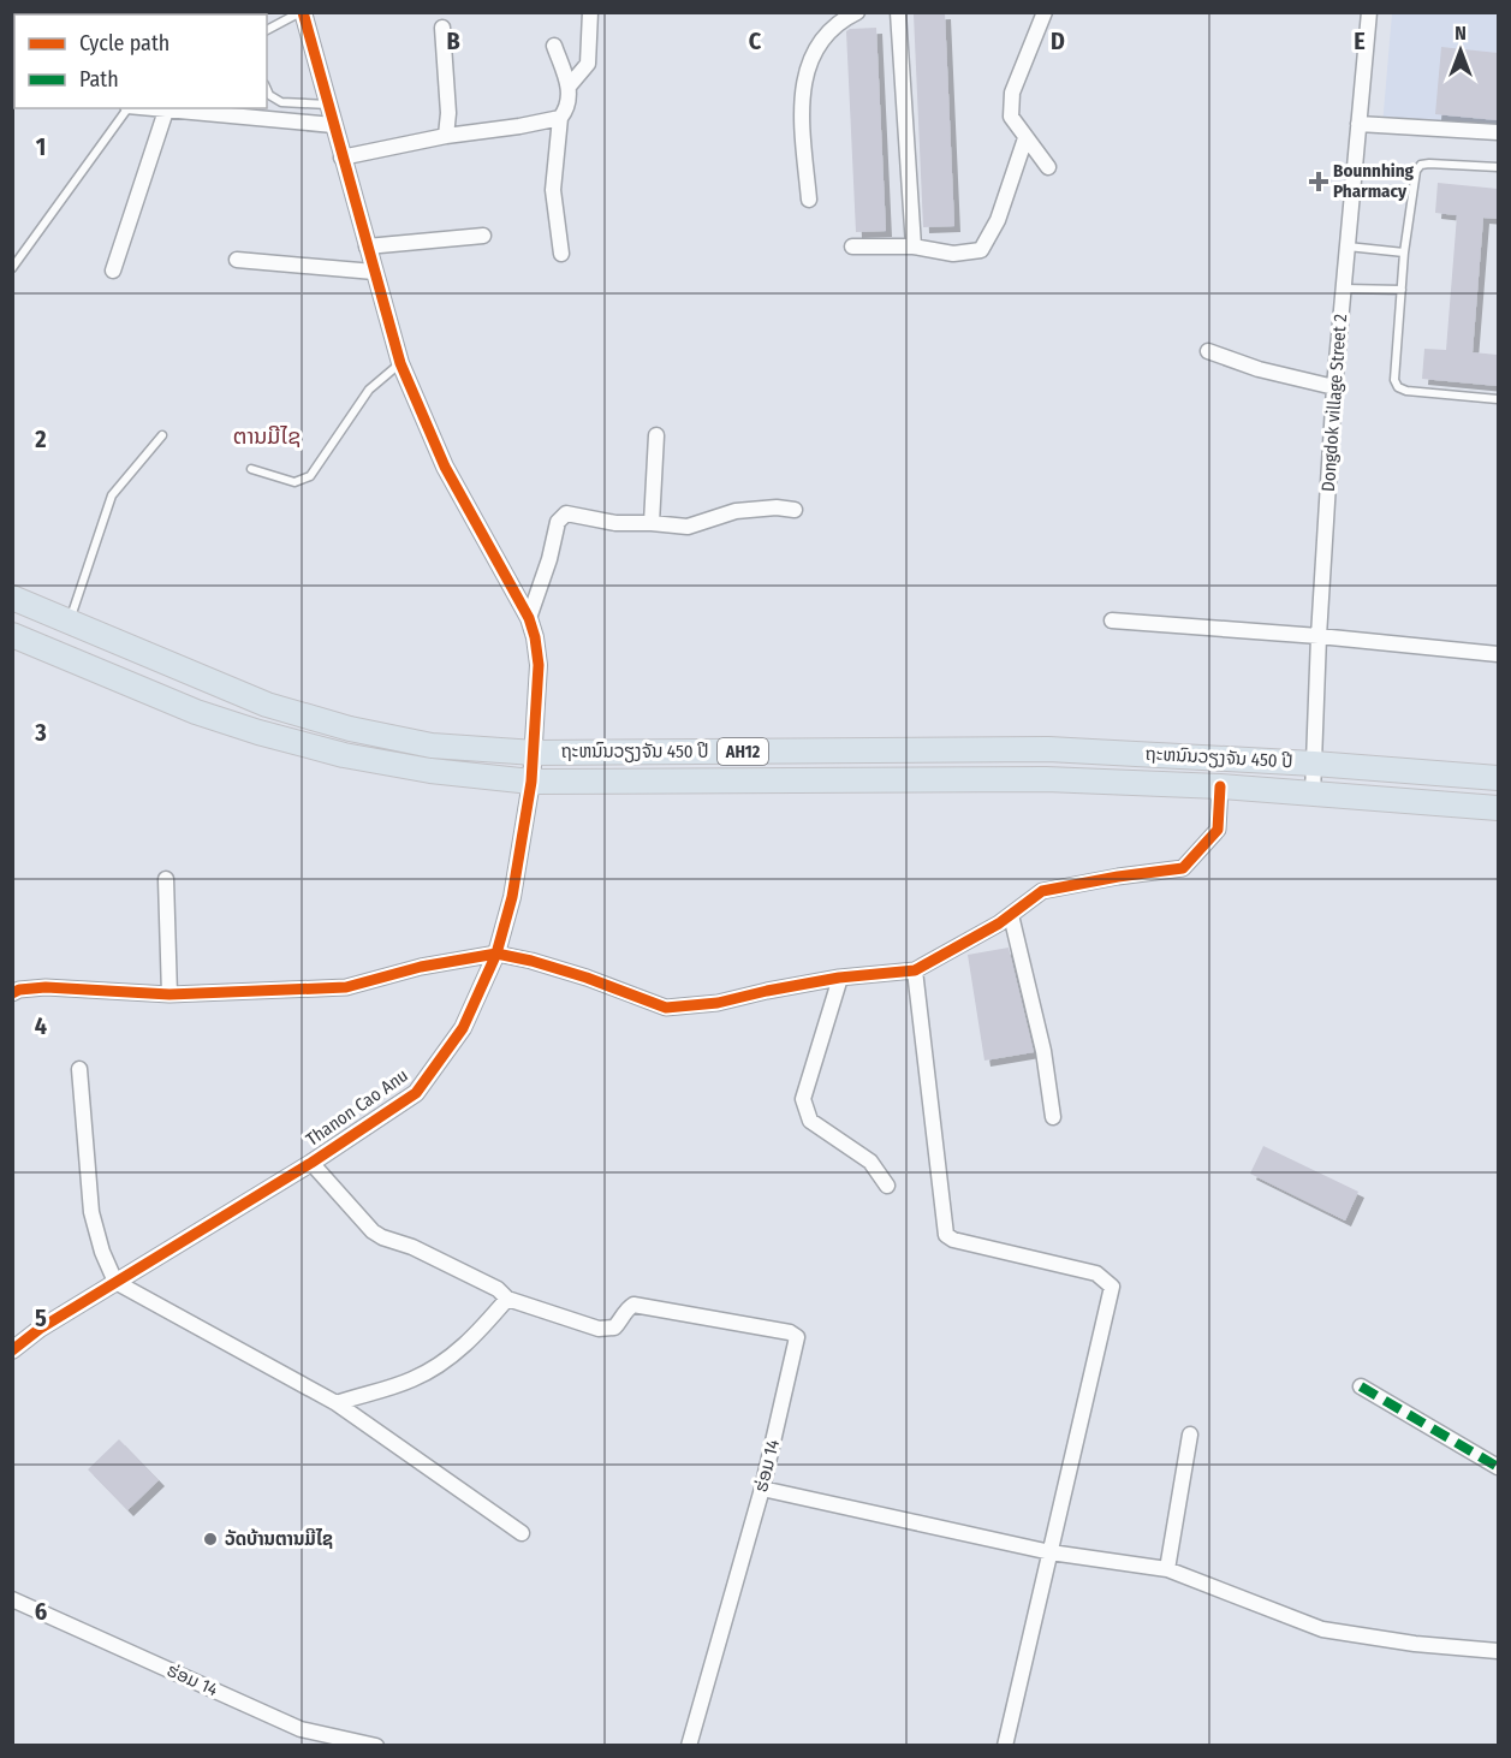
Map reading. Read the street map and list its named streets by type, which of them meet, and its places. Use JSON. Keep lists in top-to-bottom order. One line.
{"streets":{"highway":["ຖະຫນົນວຽງຈັນ 450 ປີ","AH12"],"street":["Dongdok village Street 2","Thanon Cao Anu","ຮ່ອມ 14"]},"crossings":[["Dongdok village Street 2","ຖະຫນົນວຽງຈັນ 450 ປີ"],["ຖະຫນົນວຽງຈັນ 450 ປີ","Thanon Cao Anu"]],"districts":["ຕານມີໄຊ"],"places":{"health":["Bounnhing Pharmacy"],"other":["ວັດບ້ານຕານມີໄຊ"]},"legend":["Cycle path","Path"],"north":"top","grid":{"columns":["B","C","D","E"],"rows":["1","2","3","4","5","6"]}}
